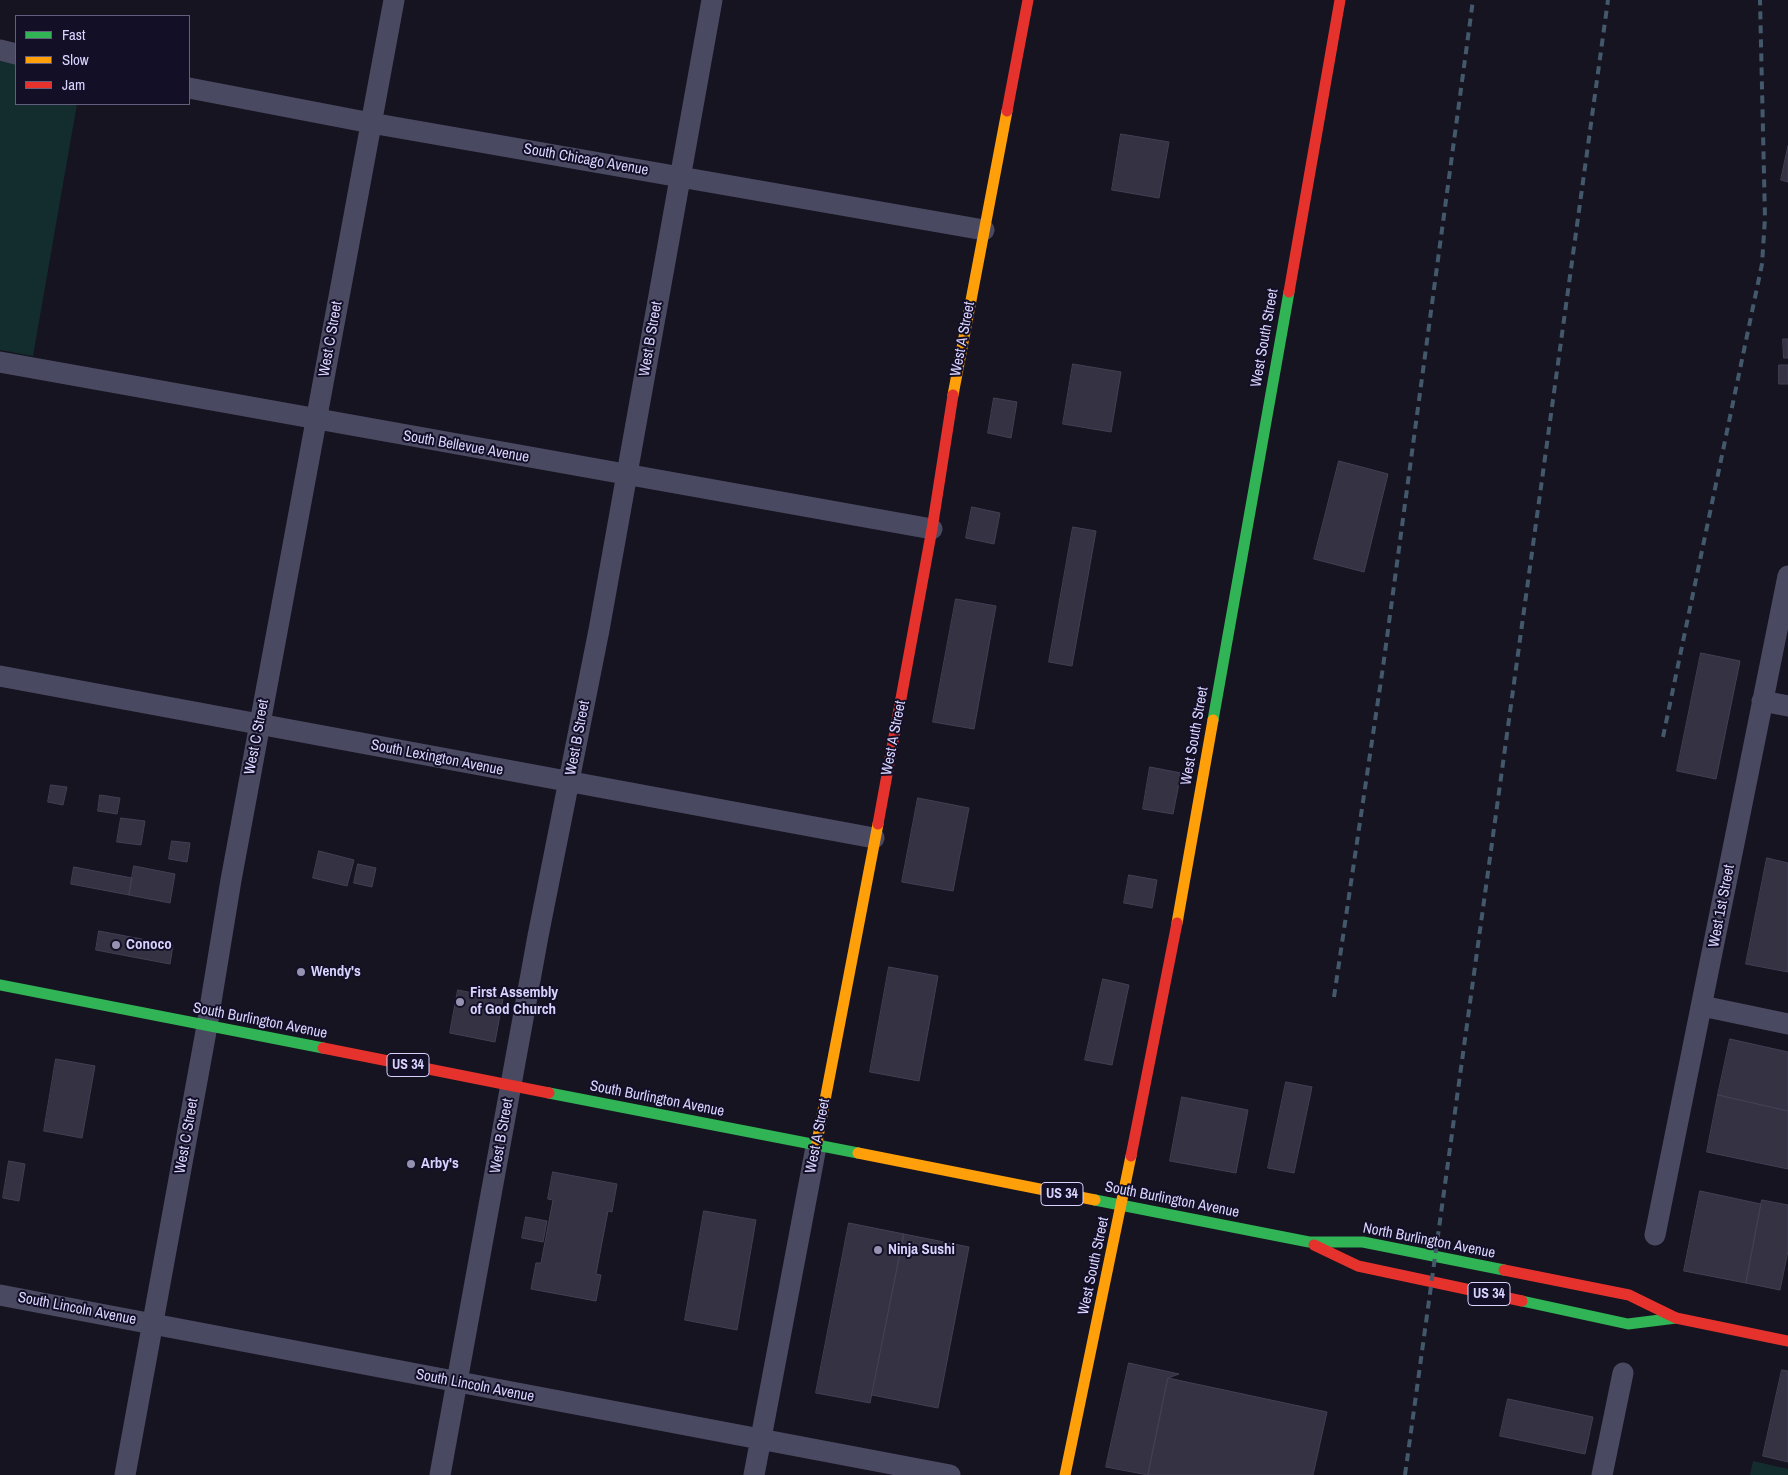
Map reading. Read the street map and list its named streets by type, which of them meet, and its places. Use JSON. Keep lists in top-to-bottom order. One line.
{"streets":{"main road":["West South Street","West A Street","South Burlington Avenue","US 34","North Burlington Avenue"],"street":["South Chicago Avenue","West C Street","West B Street","South Bellevue Avenue","South Lexington Avenue","West 1st Street","South Lincoln Avenue"]},"crossings":[["South Chicago Avenue","West C Street"],["South Chicago Avenue","West B Street"],["South Chicago Avenue","West A Street"],["West South Street","South Burlington Avenue"],["West C Street","South Bellevue Avenue"],["West C Street","South Lexington Avenue"],["West C Street","South Burlington Avenue"],["West C Street","South Lincoln Avenue"],["West B Street","South Bellevue Avenue"],["West B Street","South Lexington Avenue"],["West B Street","South Burlington Avenue"],["West B Street","South Lincoln Avenue"],["West A Street","South Bellevue Avenue"],["West A Street","South Lexington Avenue"],["West A Street","South Burlington Avenue"],["West A Street","South Lincoln Avenue"],["South Burlington Avenue","North Burlington Avenue"]],"places":["Conoco","Wendy's","First Assembly of God Church","Arby's","Ninja Sushi"],"legend":["Fast","Slow","Jam"]}
